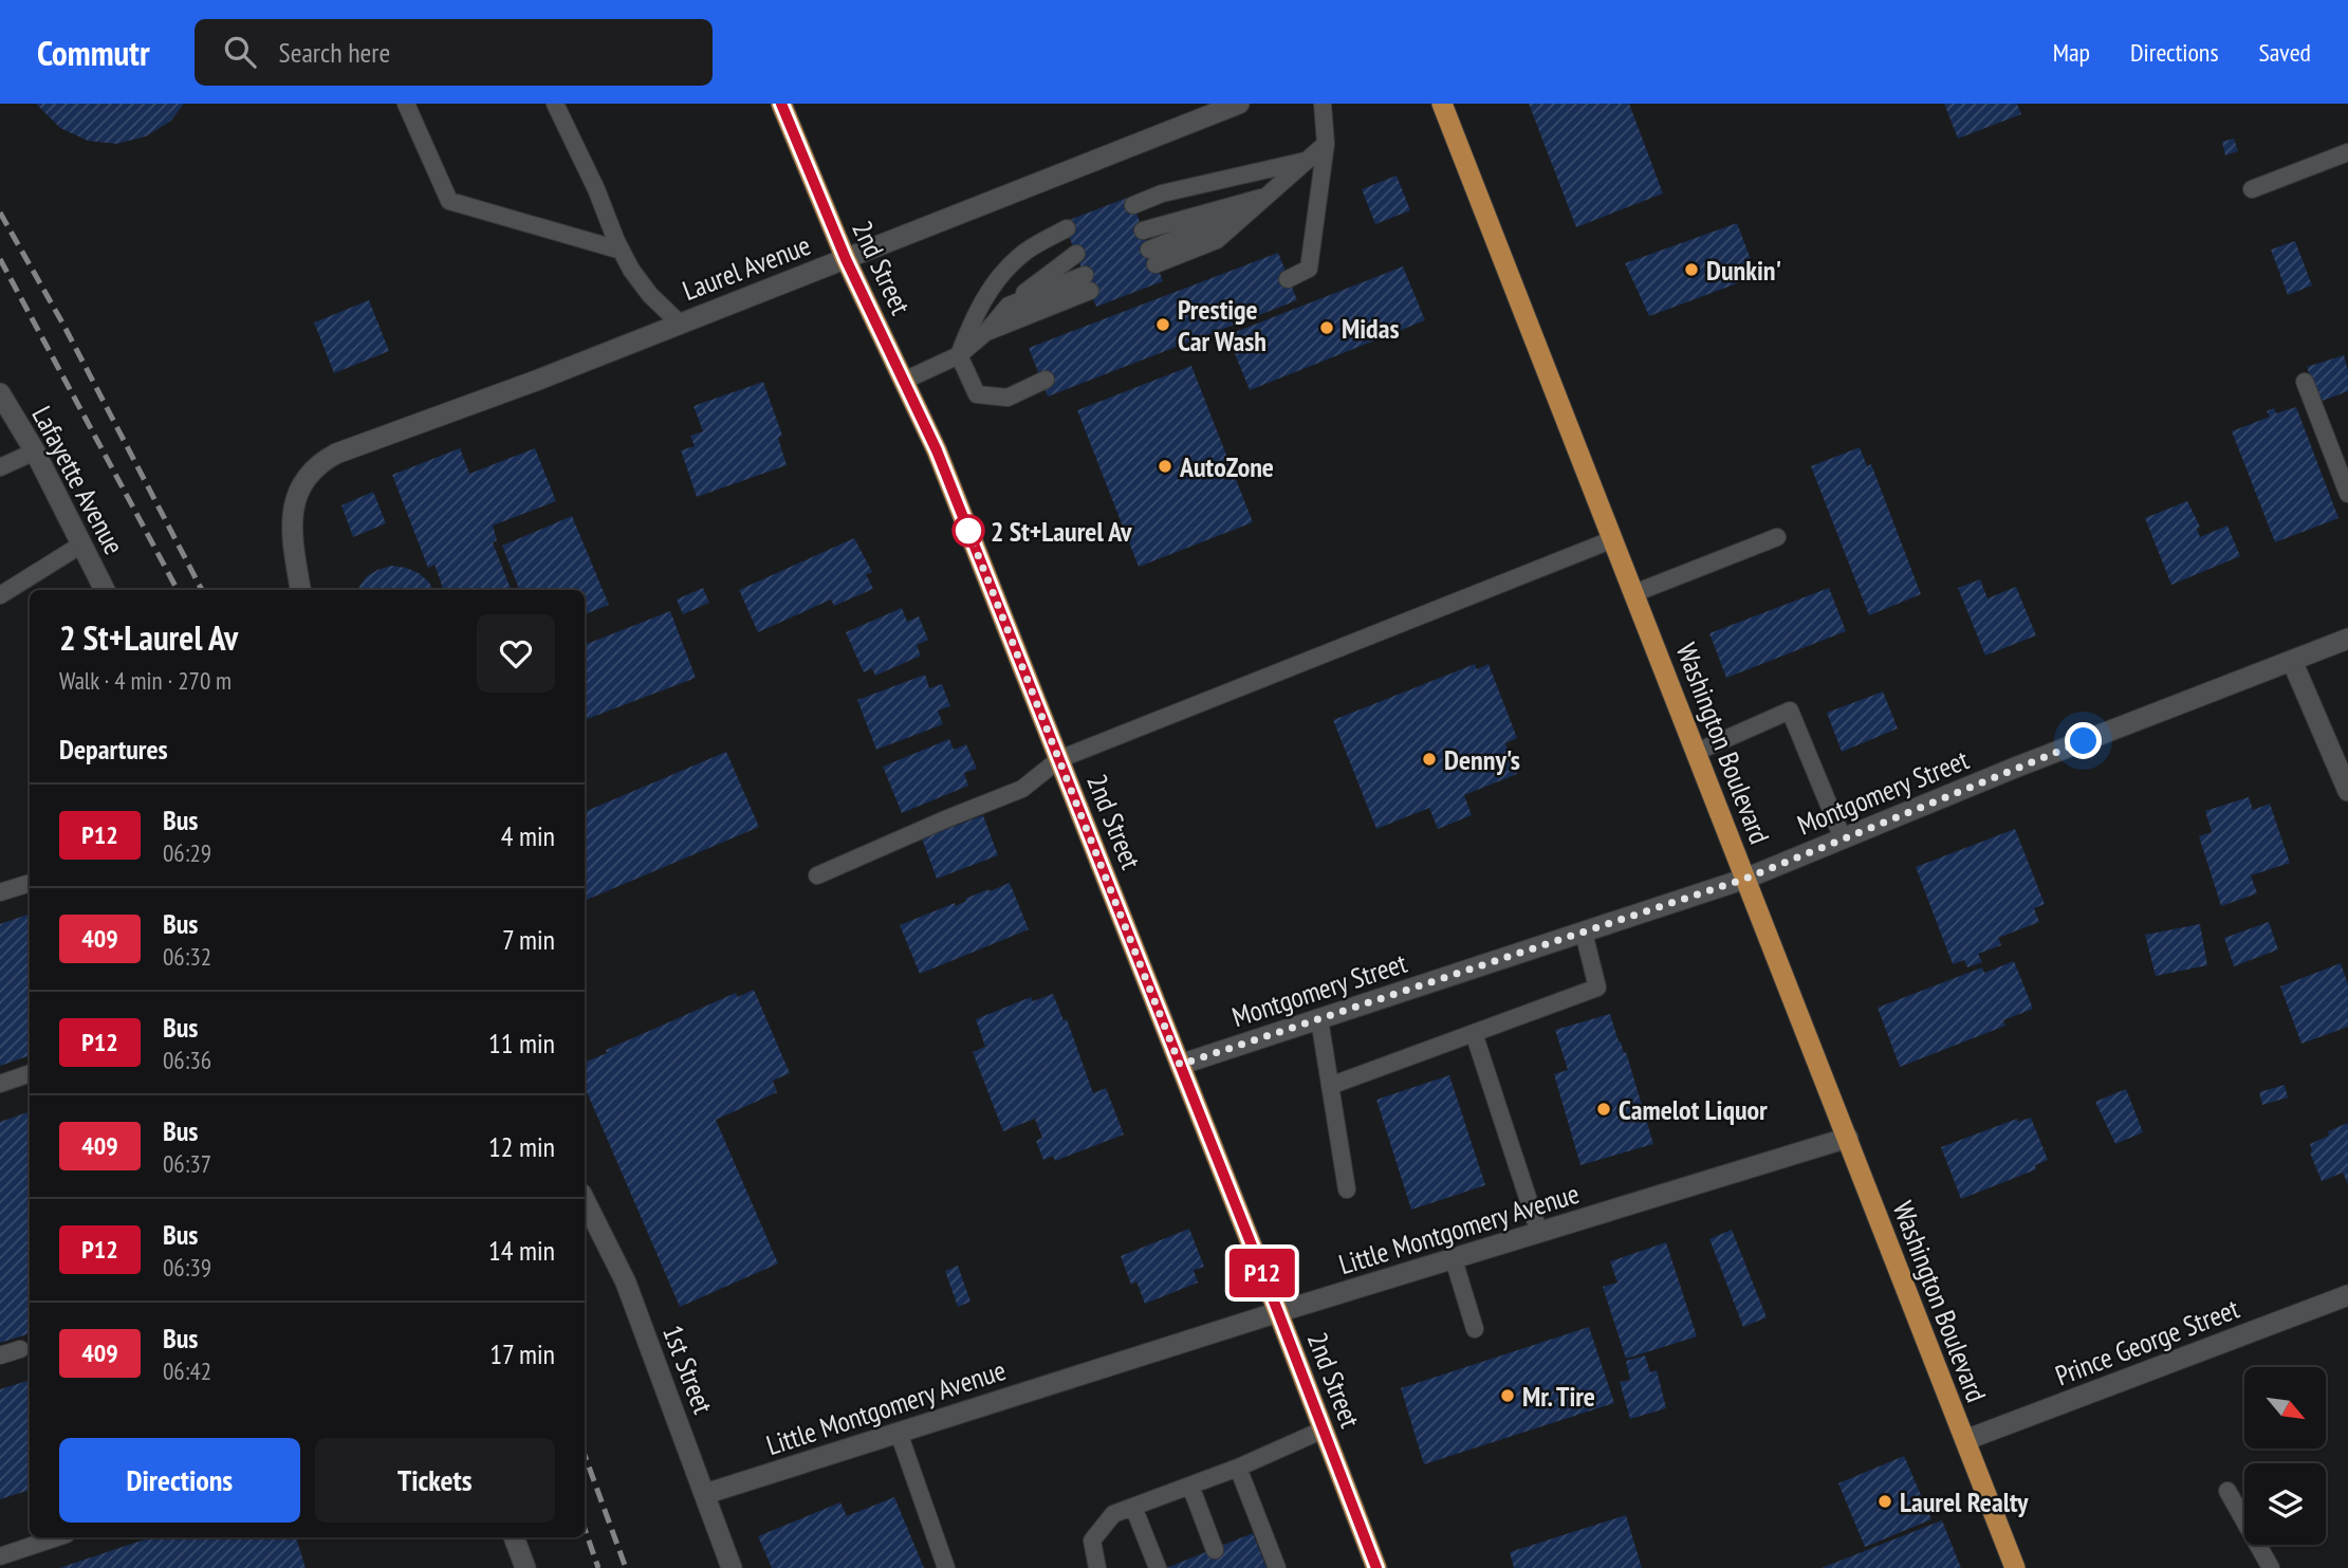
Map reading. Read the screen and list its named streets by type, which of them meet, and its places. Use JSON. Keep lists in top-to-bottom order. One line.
{"streets":{"main road":["2nd Street","Washington Boulevard"],"street":["Laurel Avenue","Lafayette Avenue","Montgomery Street","Little Montgomery Avenue","Prince George Street","1st Street"]},"crossings":[["Laurel Avenue","2nd Street"],["2nd Street","Montgomery Street"],["2nd Street","Little Montgomery Avenue"],["Washington Boulevard","Montgomery Street"],["Washington Boulevard","Little Montgomery Avenue"],["Washington Boulevard","Prince George Street"],["Little Montgomery Avenue","1st Street"]],"places":["Dunkin'","Prestige Car Wash","Midas","AutoZone","2 St+Laurel Av","Denny's","Camelot Liquor","Mr. Tire","Laurel Realty"],"lines":["bus line P12"],"north":"bottom right","page":{"header":"Commutr","search":"Search here","nav":["Map","Directions","Saved"],"on_map":"P12","heading":[["2 St+Laurel Av","Walk · 4 min · 270 m"],"Departures"],"list":[{"mark":"P12","name":"Bus","note":"06:29","value":"4 min"},{"mark":"409","name":"Bus","note":"06:32","value":"7 min"},{"mark":"P12","name":"Bus","note":"06:36","value":"11 min"},{"mark":"409","name":"Bus","note":"06:37","value":"12 min"},{"mark":"P12","name":"Bus","note":"06:39","value":"14 min"},{"mark":"409","name":"Bus","note":"06:42","value":"17 min"}],"buttons":["Directions","Tickets"]}}
